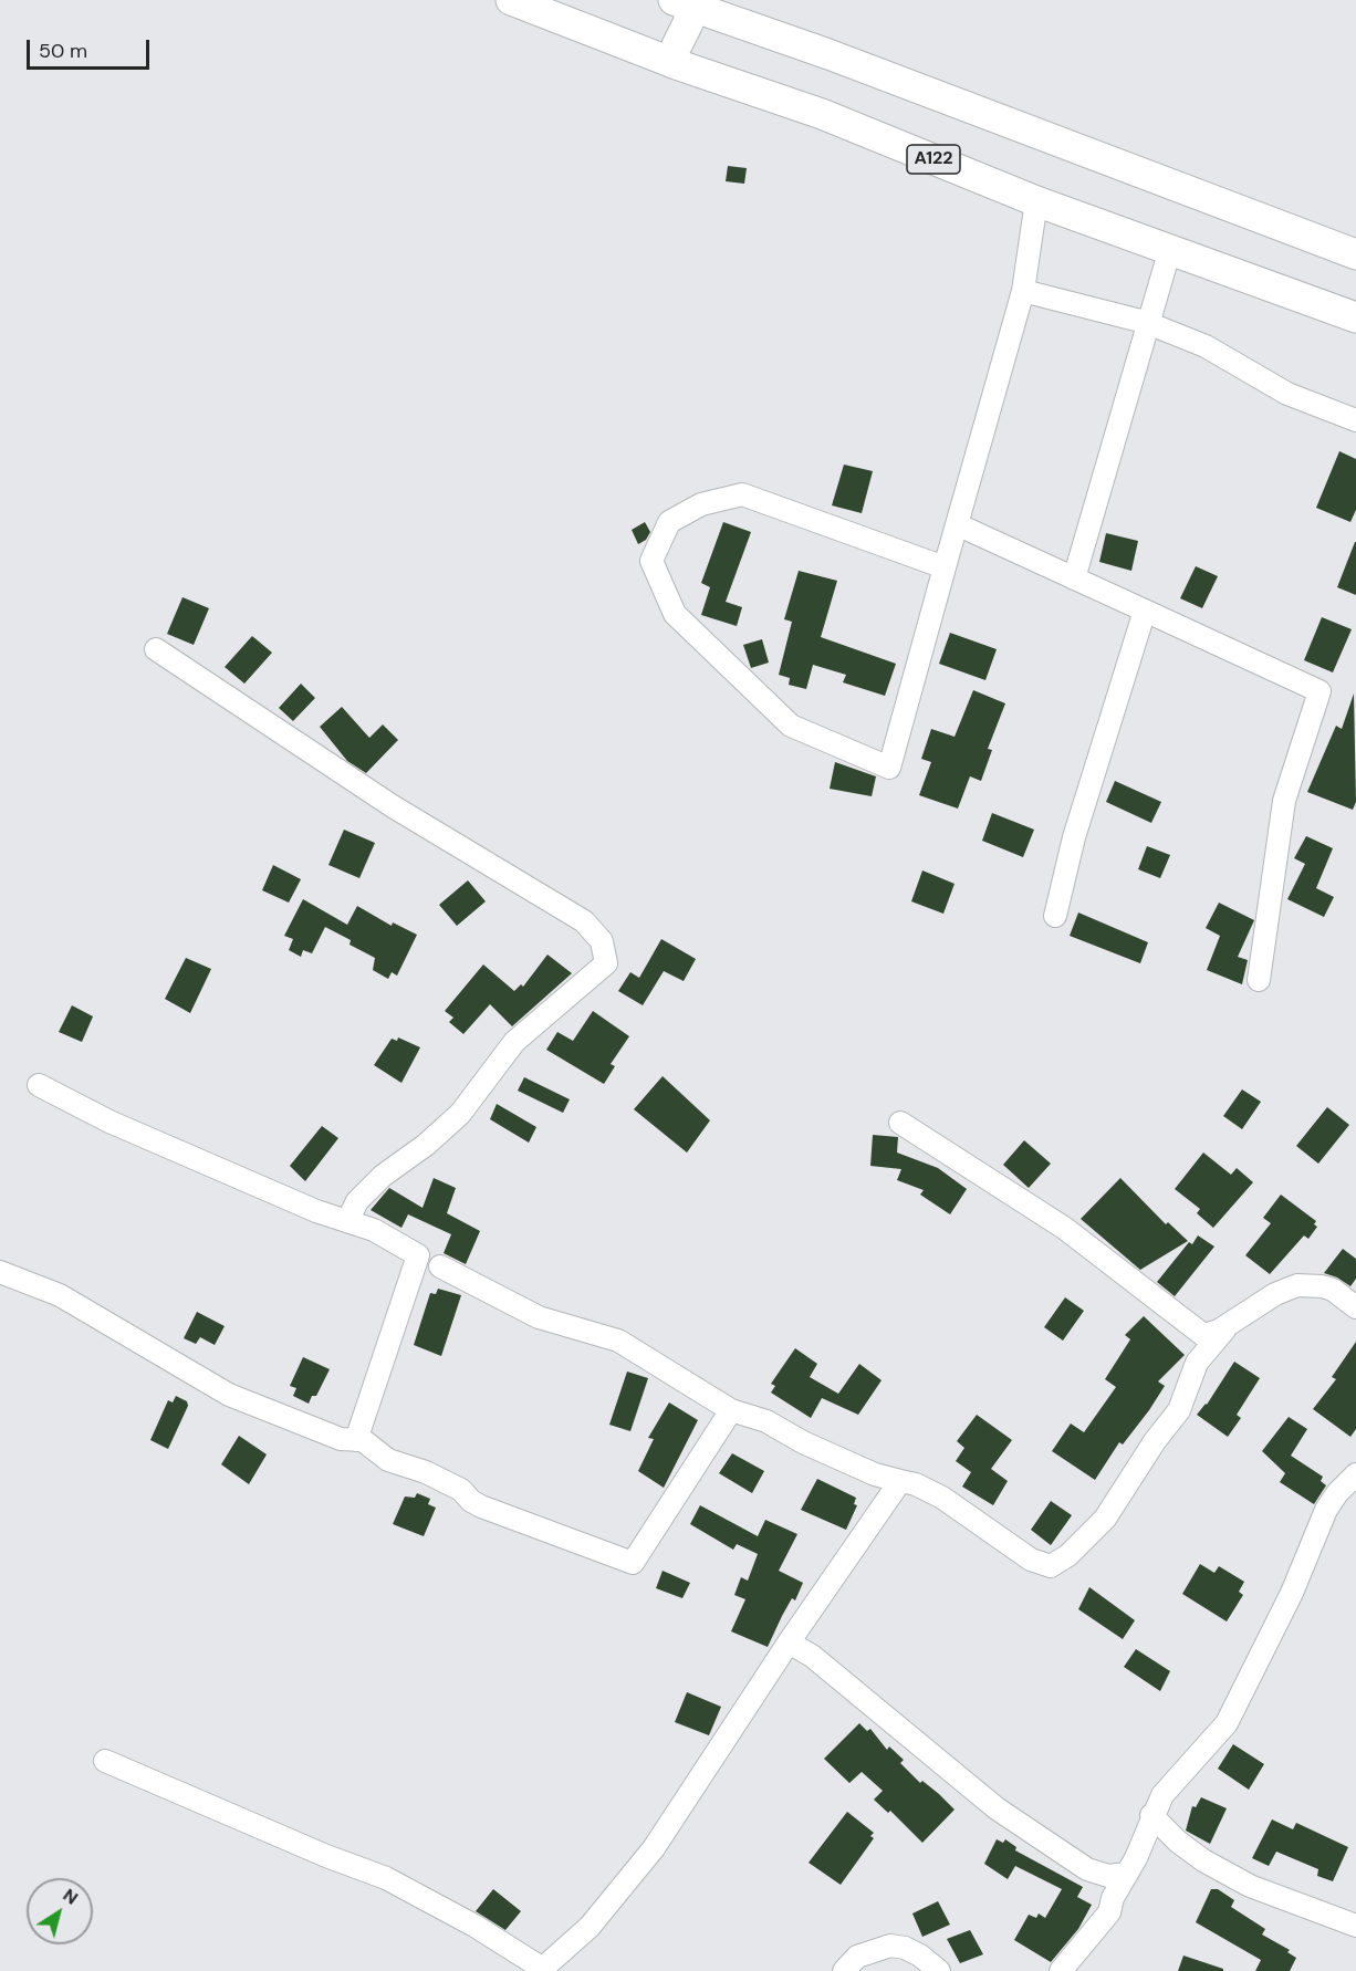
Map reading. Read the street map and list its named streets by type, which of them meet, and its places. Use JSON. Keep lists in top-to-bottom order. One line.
{"streets":{"highway":["A122"]},"scale_bar":"50 m","north":"top right"}
